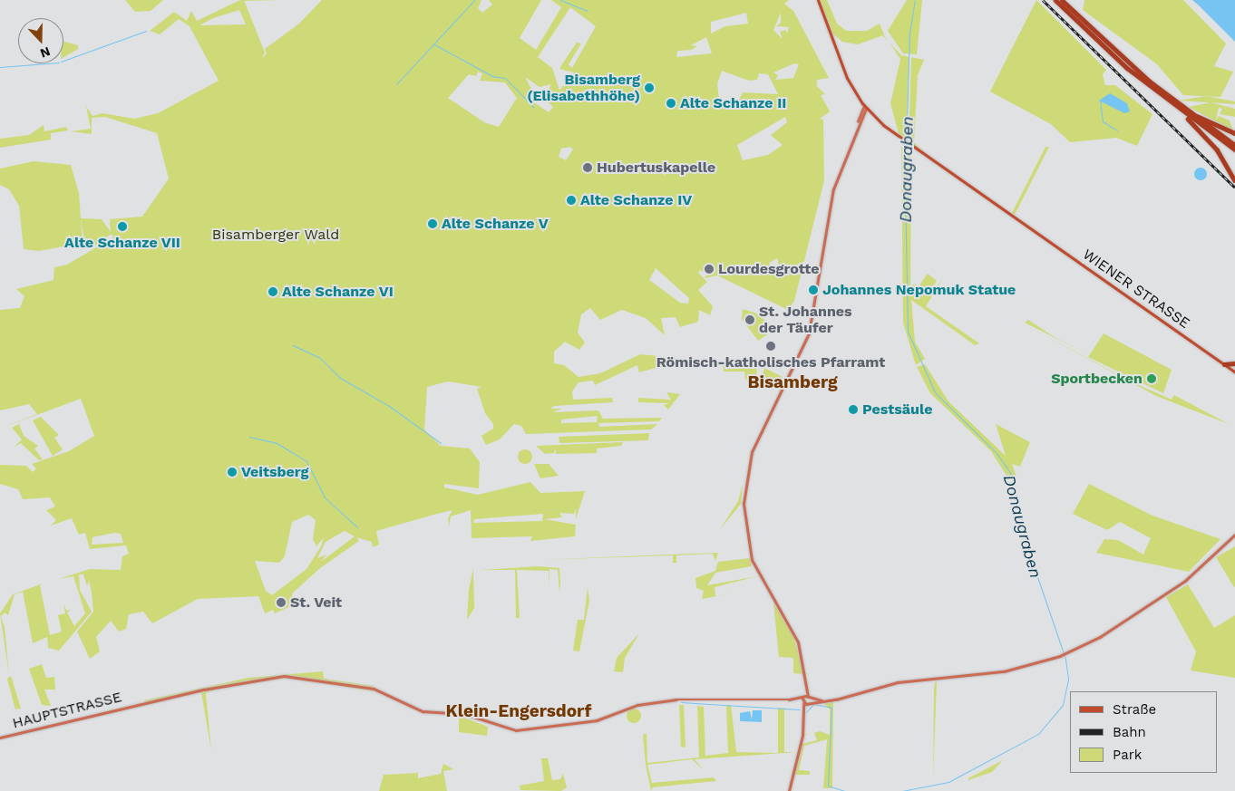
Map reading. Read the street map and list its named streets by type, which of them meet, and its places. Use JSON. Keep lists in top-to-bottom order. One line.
{"streets":{"main road":["WIENER STRASSE","HAUPTSTRASSE"]},"districts":["Bisamberg","Klein-Engersdorf"],"water":["Donaugraben"],"parks":["Bisamberger Wald"],"places":["Bisamberg (Elisabethhöhe)","Alte Schanze II","Hubertuskapelle","Alte Schanze IV","Alte Schanze V","Alte Schanze VII","Lourdesgrotte","Johannes Nepomuk Statue","Alte Schanze VI","St. Johannes der Täufer","Römisch-katholisches Pfarramt","Sportbecken","Pestsäule","Veitsberg","St. Veit"],"legend":["Straße","Bahn","Park"],"north":"bottom"}
